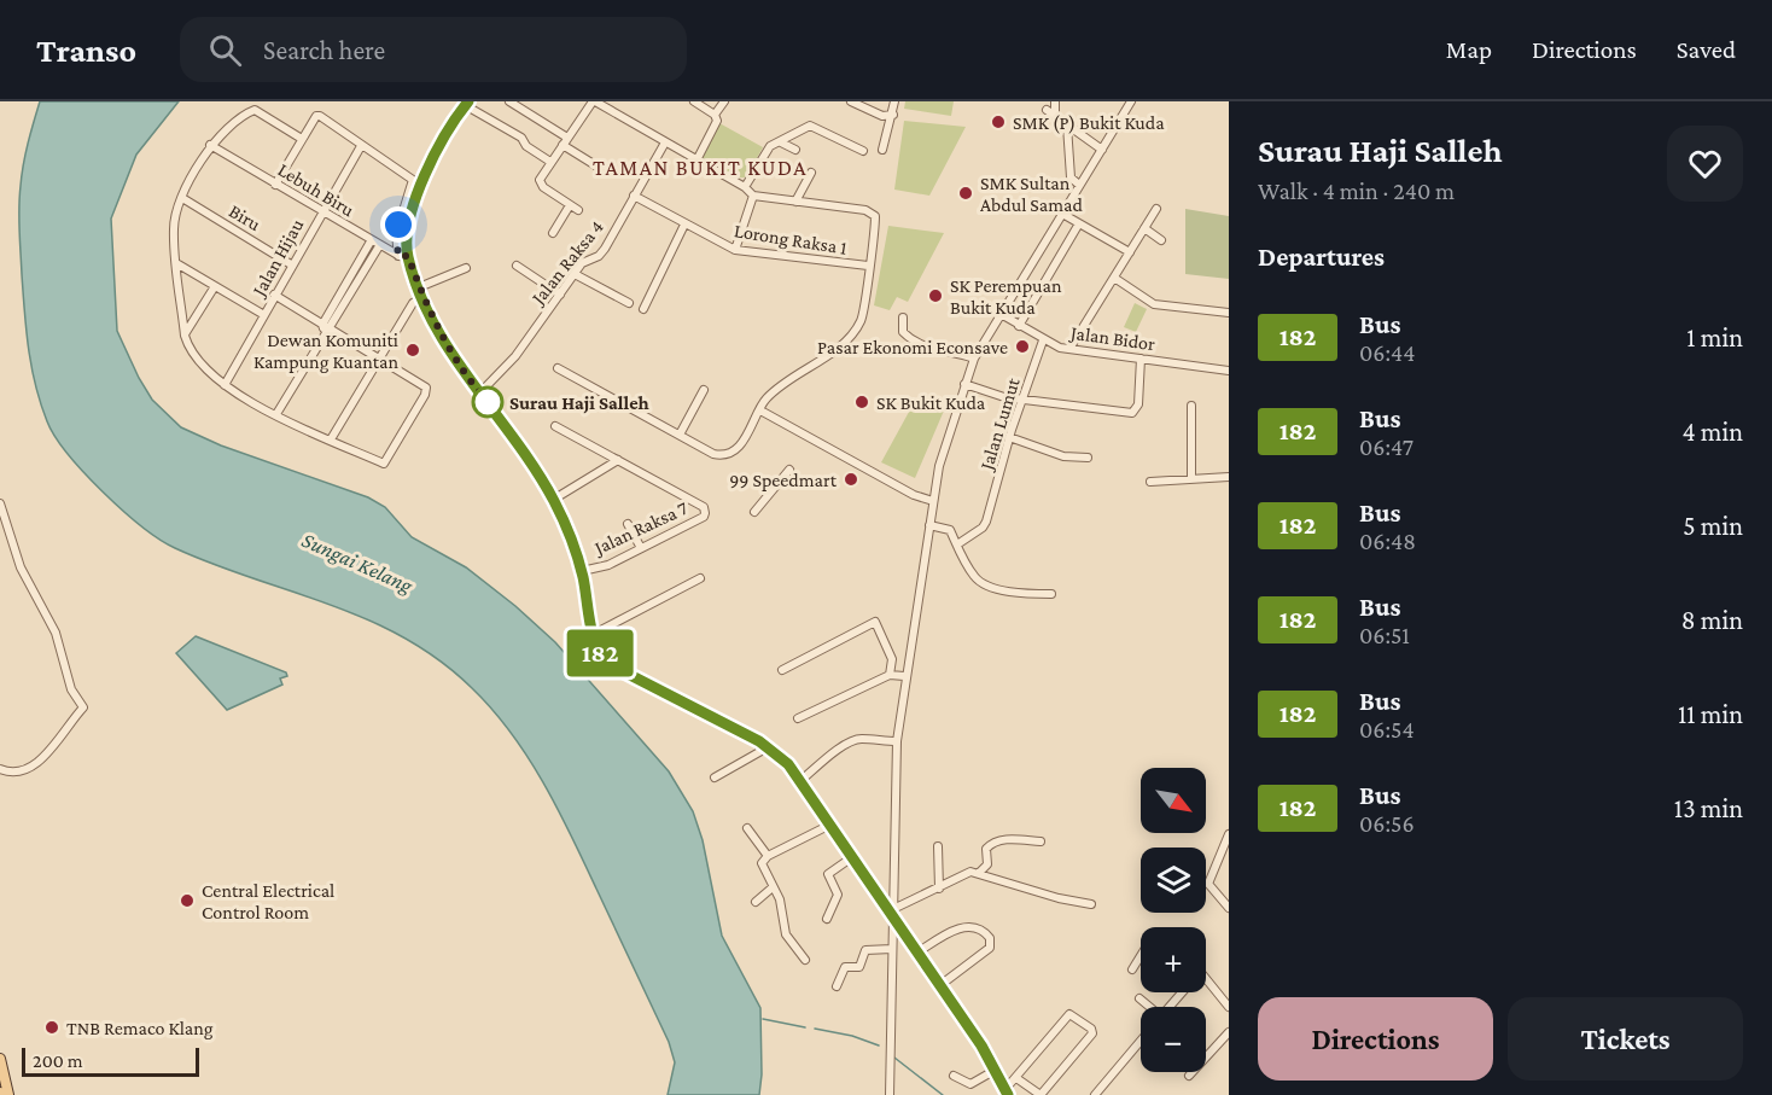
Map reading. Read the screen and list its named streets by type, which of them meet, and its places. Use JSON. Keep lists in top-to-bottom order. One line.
{"streets":{"street":["Lebuh Biru","Biru","Lorong Raksa 1","Jalan Hijau","Jalan Raksa 4","Jalan Bidor","Jalan Lumut","Jalan Raksa 7"]},"crossings":[["Lebuh Biru","Jalan Hijau"],["Biru","Jalan Hijau"],["Lorong Raksa 1","Jalan Raksa 4"],["Jalan Bidor","Jalan Lumut"]],"districts":["TAMAN BUKIT KUDA"],"water":["Sungai Kelang"],"places":["SMK (P) Bukit Kuda","SMK Sultan Abdul Samad","SK Perempuan Bukit Kuda","Pasar Ekonomi Econsave","Dewan Komuniti Kampung Kuantan","Surau Haji Salleh","SK Bukit Kuda","99 Speedmart","Central Electrical Control Room","TNB Remaco Klang"],"lines":["bus line 182"],"scale_bar":"200 m","north":"bottom right","page":{"header":"Transo","search":"Search here","nav":["Map","Directions","Saved"],"on_map":"182","heading":[["Surau Haji Salleh","Walk · 4 min · 240 m"],"Departures"],"list":[{"mark":"182","name":"Bus","note":"06:44","value":"1 min"},{"mark":"182","name":"Bus","note":"06:47","value":"4 min"},{"mark":"182","name":"Bus","note":"06:48","value":"5 min"},{"mark":"182","name":"Bus","note":"06:51","value":"8 min"},{"mark":"182","name":"Bus","note":"06:54","value":"11 min"},{"mark":"182","name":"Bus","note":"06:56","value":"13 min"}],"map_buttons":["+","−"],"buttons":["Directions","Tickets"],"scale":"200 m"}}
